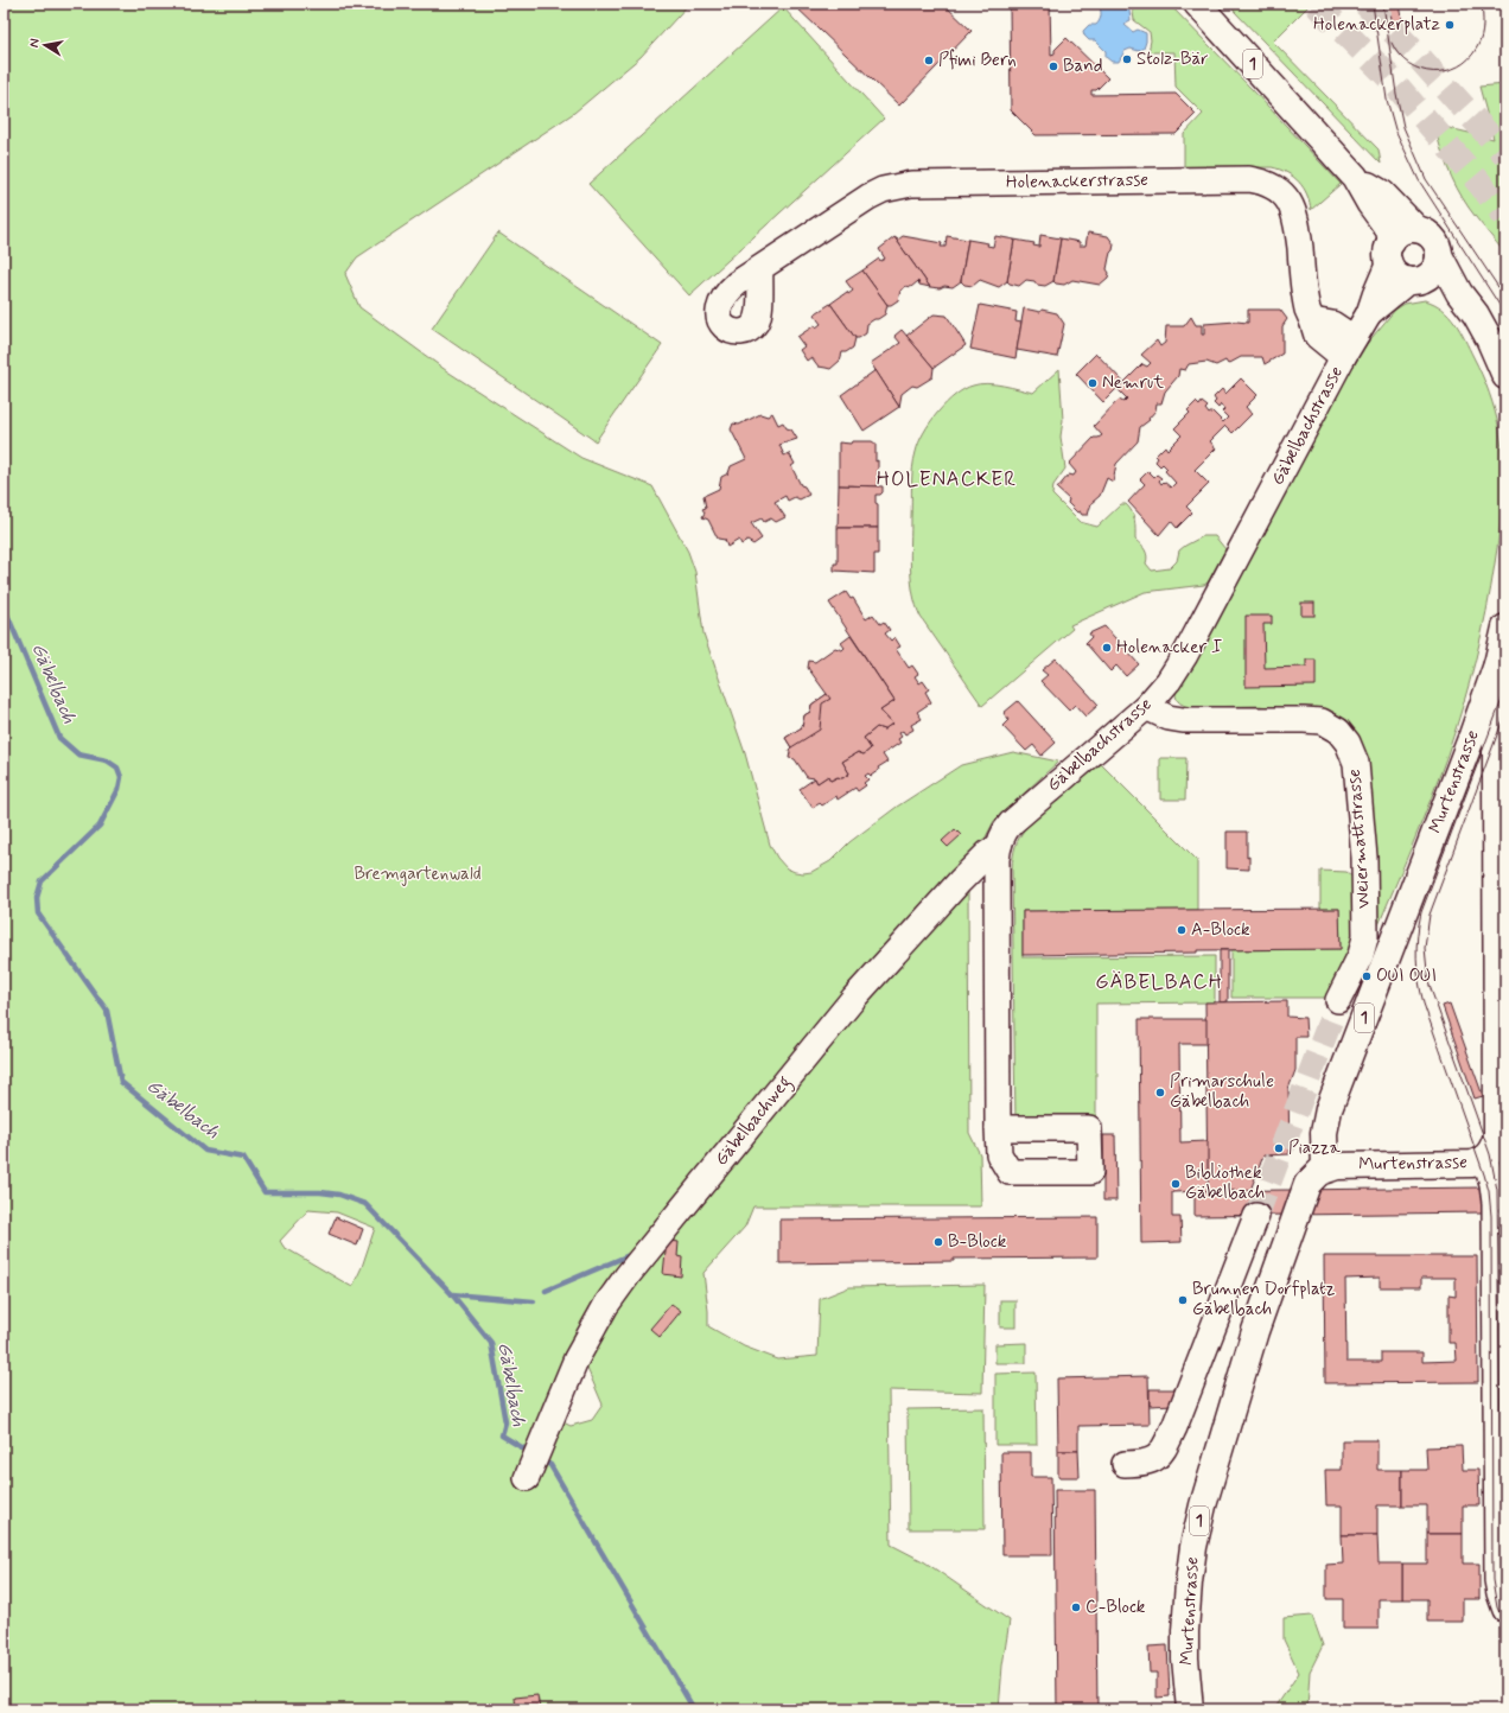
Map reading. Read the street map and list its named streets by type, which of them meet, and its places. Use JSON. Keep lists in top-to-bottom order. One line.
{"streets":{"main road":["1","Murtenstrasse"],"street":["Holenackerstrasse","Gäbelbachstrasse","Weiermattstrasse","Gäbelbachweg"]},"crossings":[["1","Gäbelbachstrasse"],["Holenackerstrasse","Gäbelbachstrasse"],["Gäbelbachstrasse","Weiermattstrasse"],["Gäbelbachstrasse","Gäbelbachweg"]],"districts":["HOLENACKER","GÄBELBACH"],"water":["Gäbelbach"],"parks":["Bremgartenwald"],"places":["Holenackerplatz","Stolz-Bär","Pfimi Bern","Band","Nemrut","Holenacker I","A-Block","OUI OUI","Primarschule Gäbelbach","Piazza","Bibliothek Gäbelbach","B-Block","Brunnen Dorfplatz Gäbelbach","C-Block"],"north":"left"}
